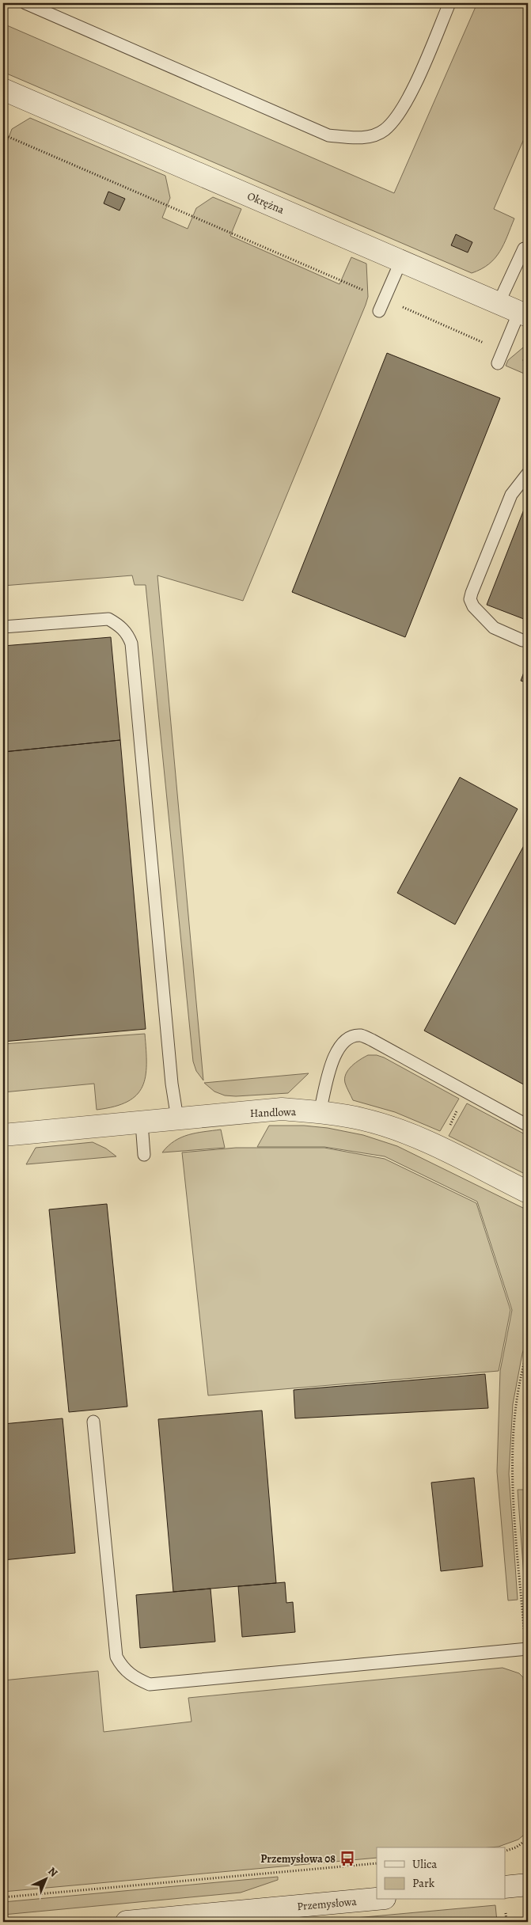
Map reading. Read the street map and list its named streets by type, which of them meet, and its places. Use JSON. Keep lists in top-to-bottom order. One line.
{"streets":{"street":["Okrężna","Handlowa","Przemysłowa"]},"places":{"bus stop":["Przemysłowa 08"]},"legend":["Ulica","Park"],"north":"top right"}
